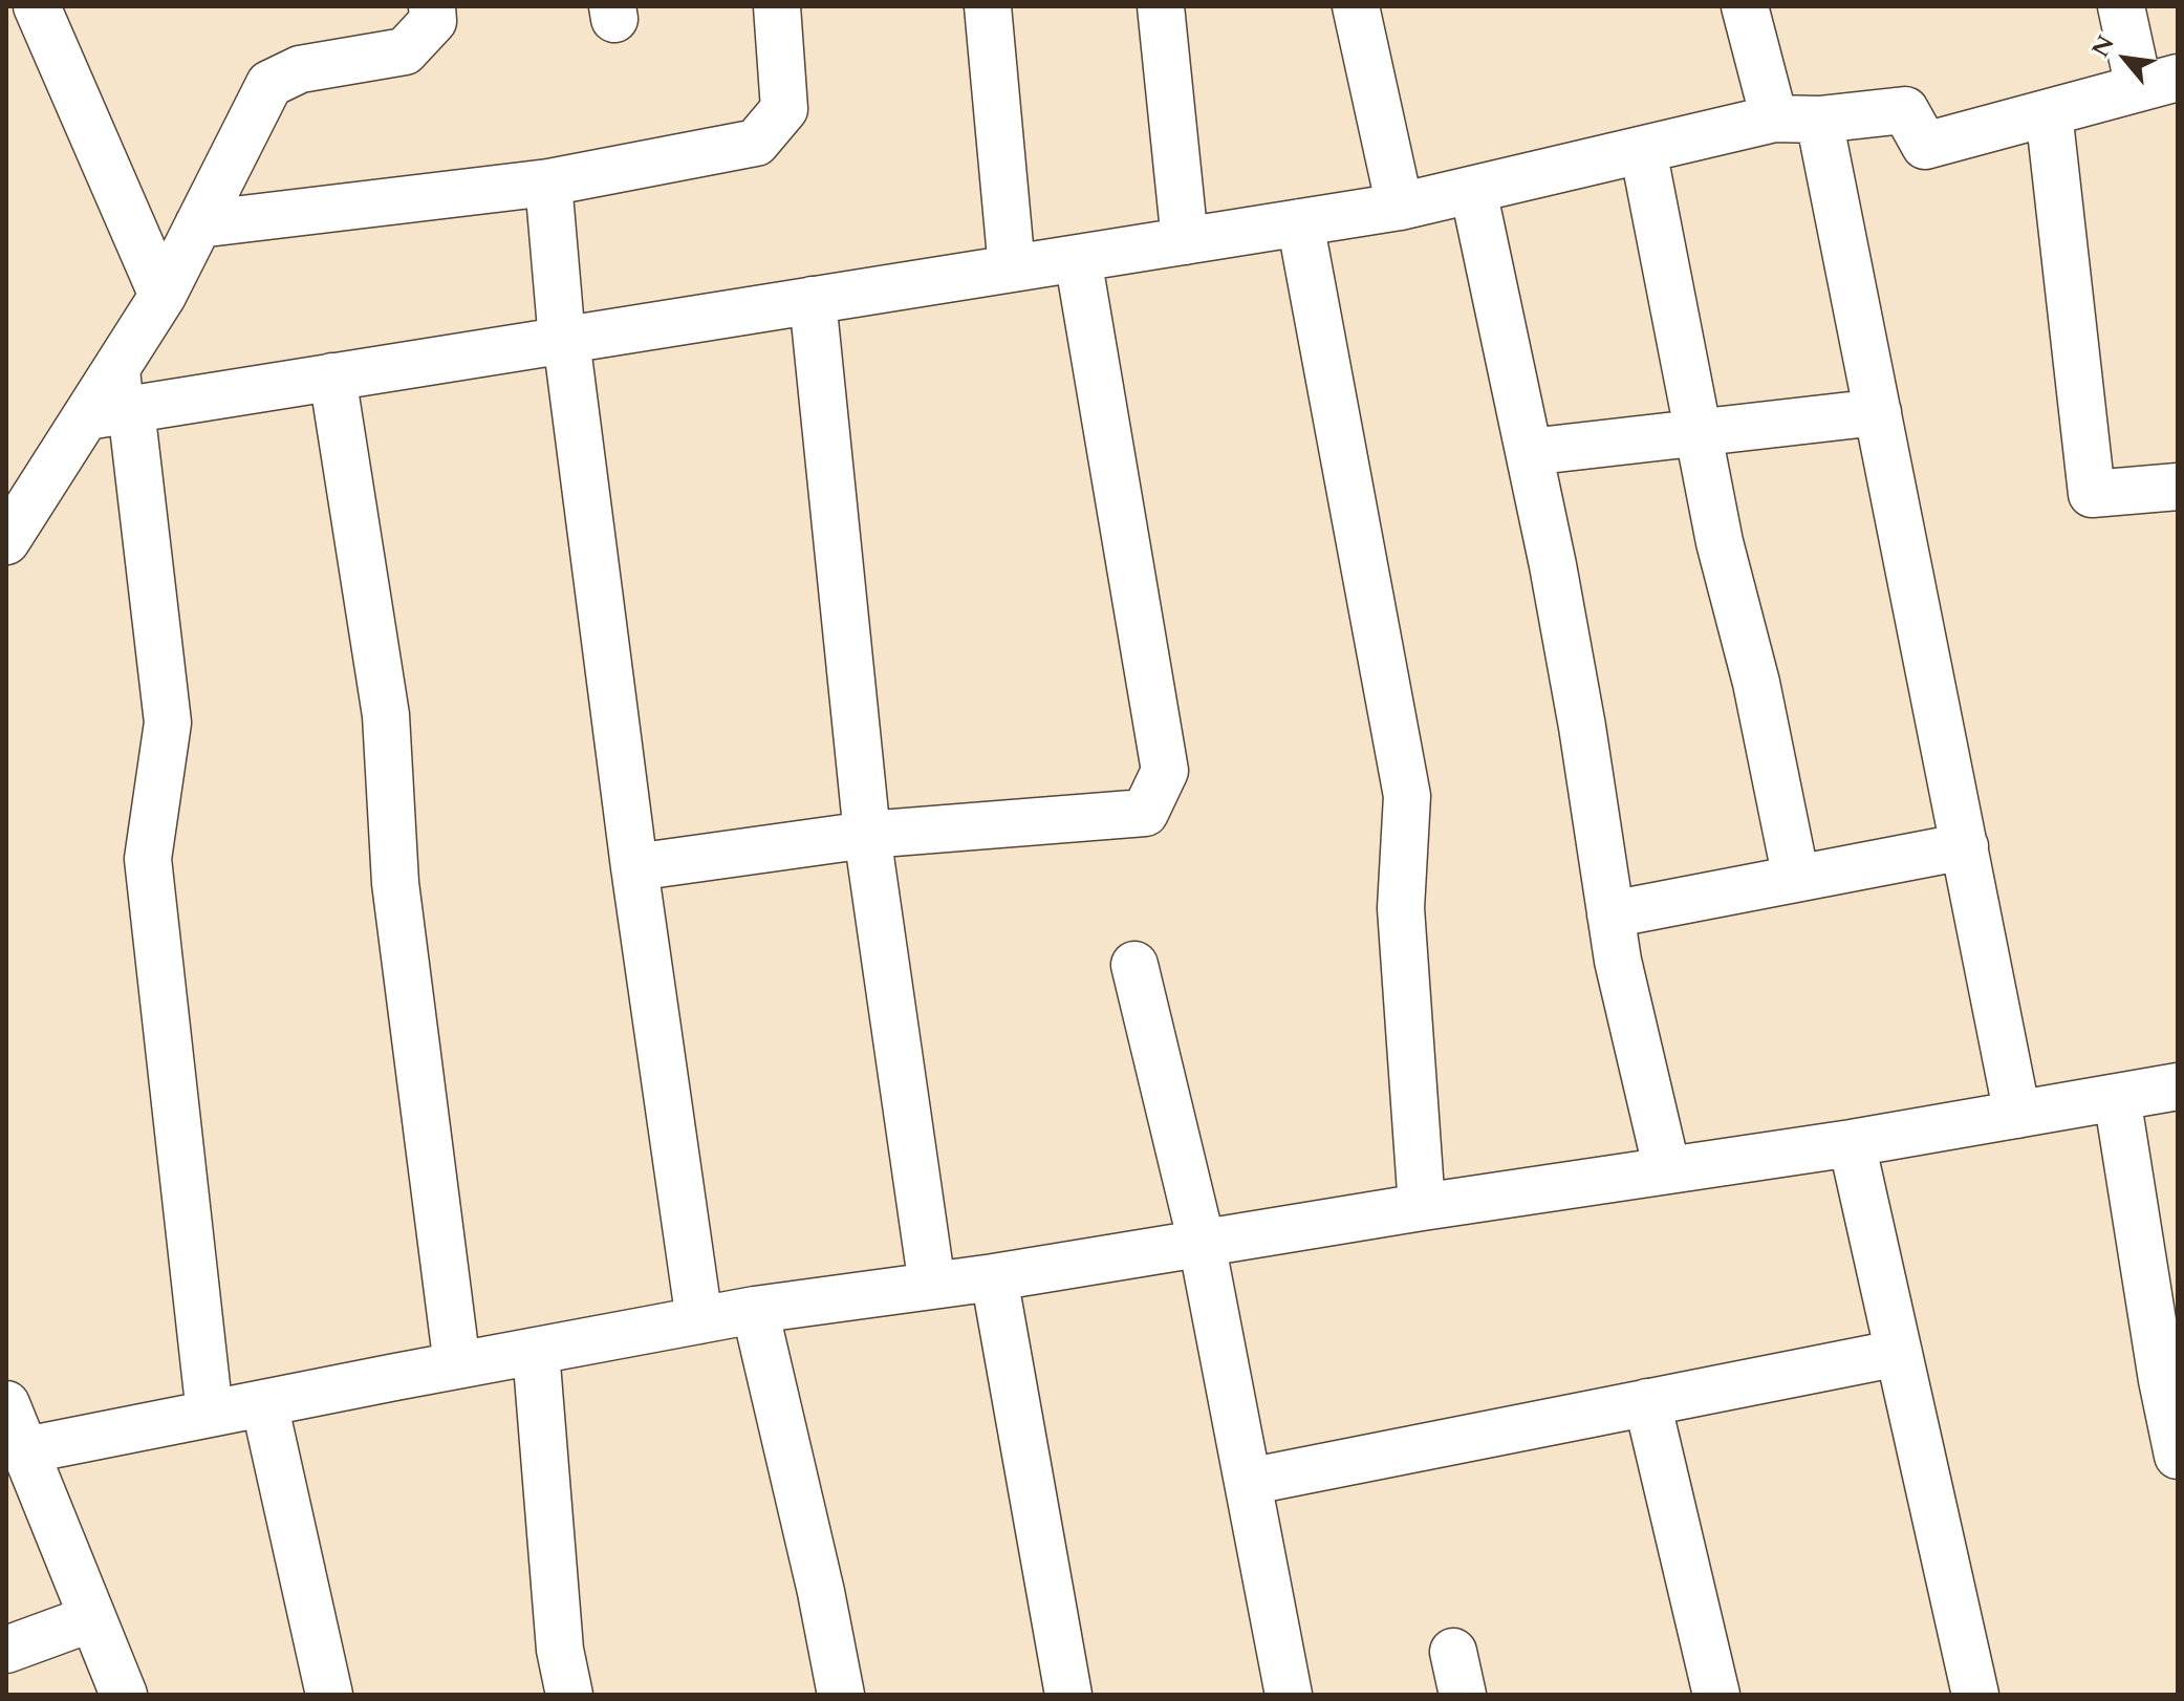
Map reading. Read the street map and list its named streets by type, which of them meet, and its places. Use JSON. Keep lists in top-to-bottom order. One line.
{"north":"top left"}
